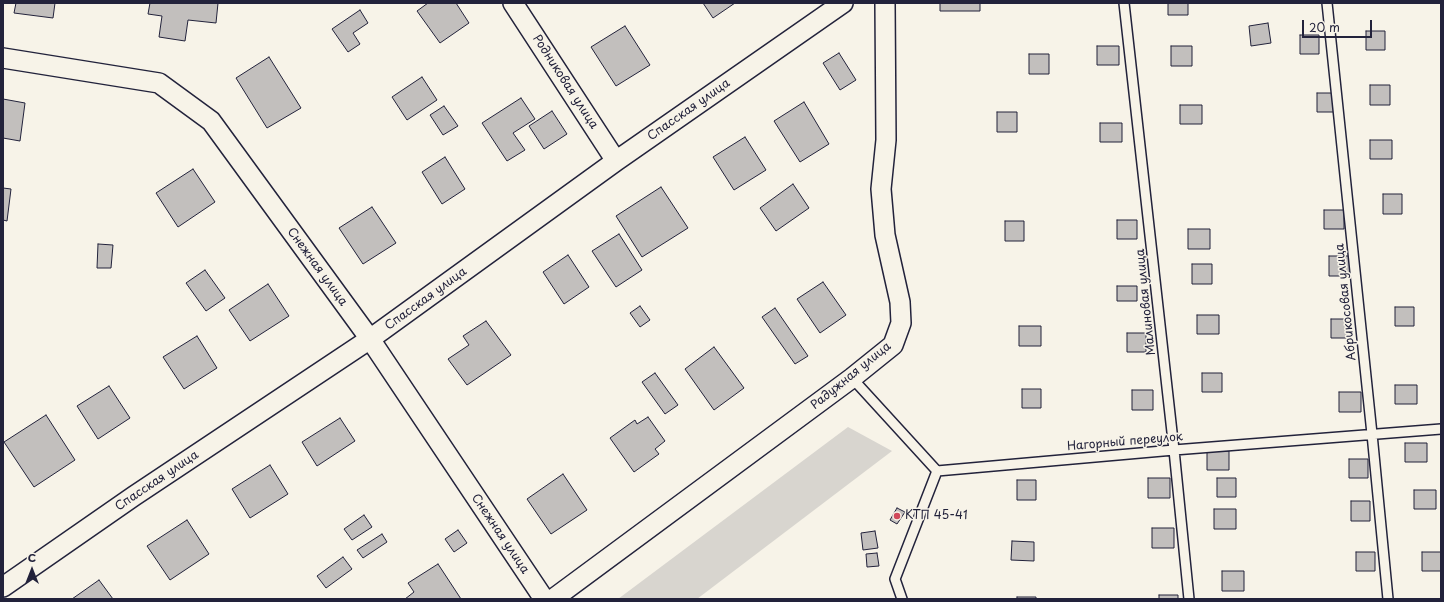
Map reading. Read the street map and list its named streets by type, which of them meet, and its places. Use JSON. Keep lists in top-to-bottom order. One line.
{"streets":{"street":["Родниковая улица","Спасская улица","Снежная улица","Радужная улица"],"lane":["Малиновая улица","Абрикосовая улица","Нагорный переулок"]},"crossings":[["Родниковая улица","Спасская улица"],["Спасская улица","Снежная улица"],["Малиновая улица","Нагорный переулок"],["Абрикосовая улица","Нагорный переулок"]],"places":["КТП 45-41"],"scale_bar":"20 m","north":"top"}
